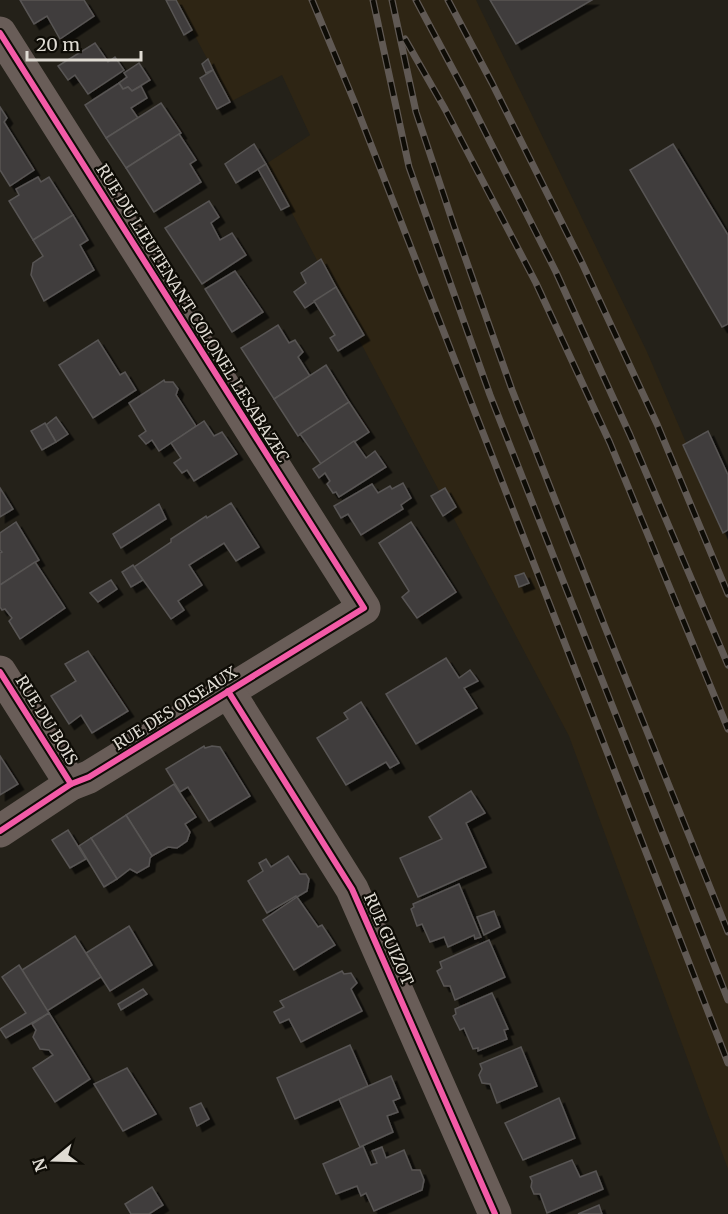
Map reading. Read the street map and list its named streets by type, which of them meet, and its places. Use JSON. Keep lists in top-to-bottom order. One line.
{"streets":{"street":["RUE DU LIEUTENANT COLONEL LESABAZEC","RUE DES OISEAUX","RUE DU BOIS","RUE GUIZOT"]},"crossings":[["RUE DU LIEUTENANT COLONEL LESABAZEC","RUE DES OISEAUX"],["RUE DES OISEAUX","RUE DU BOIS"],["RUE DES OISEAUX","RUE GUIZOT"]],"scale_bar":"20 m","north":"left"}
